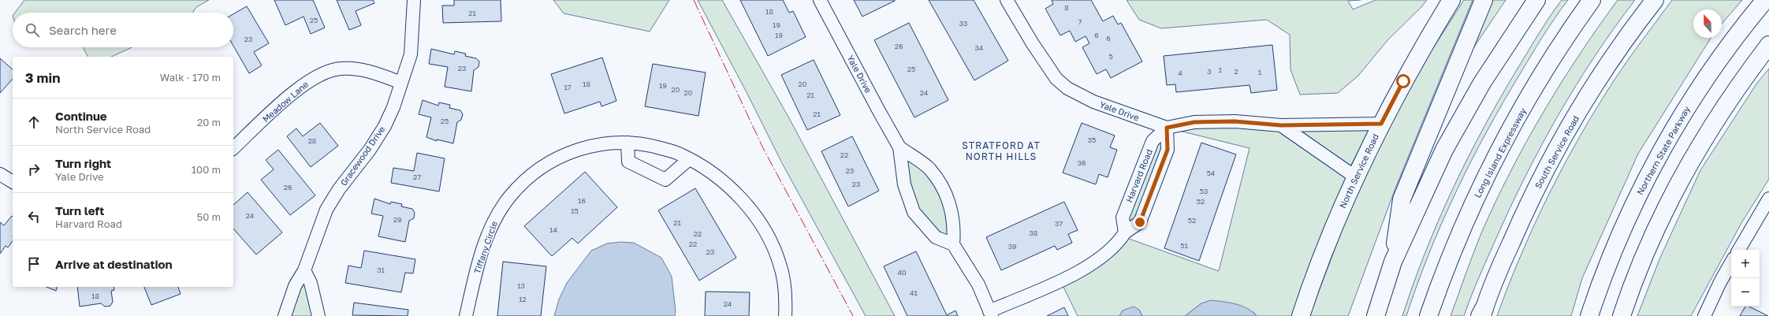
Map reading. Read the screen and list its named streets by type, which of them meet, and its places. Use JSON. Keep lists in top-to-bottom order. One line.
{"streets":{"main road":["Northern State Parkway","South Service Road","Long Island Expressway","North Service Road"],"street":["Yale Drive","Meadow Lane","Gracewood Drive","Harvard Road","Tiffany Circle"]},"crossings":[["Yale Drive","Harvard Road"],["Meadow Lane","Gracewood Drive"]],"districts":["STRATFORD AT NORTH HILLS"],"house_numbers":["8","18","21","25","7","33","19","19","6","6","23","26","34","5","23","25","1","3","2","1","4","18","20","19","17","20","20","24","21","21","25","35","28","22","36","23","54","27","23","26","53","16","52","15","24","29","52","21","37","14","38","22","22","51","39","23","31","40","13","41","18","12","24"],"north":"top","page":{"search":"Search here","heading":["3 min","Walk · 170 m"],"list":[["Continue","North Service Road","20 m"],["Turn right","Yale Drive","100 m"],["Turn left","Harvard Road","50 m"],"Arrive at destination"],"map_buttons":["+","−"]}}
